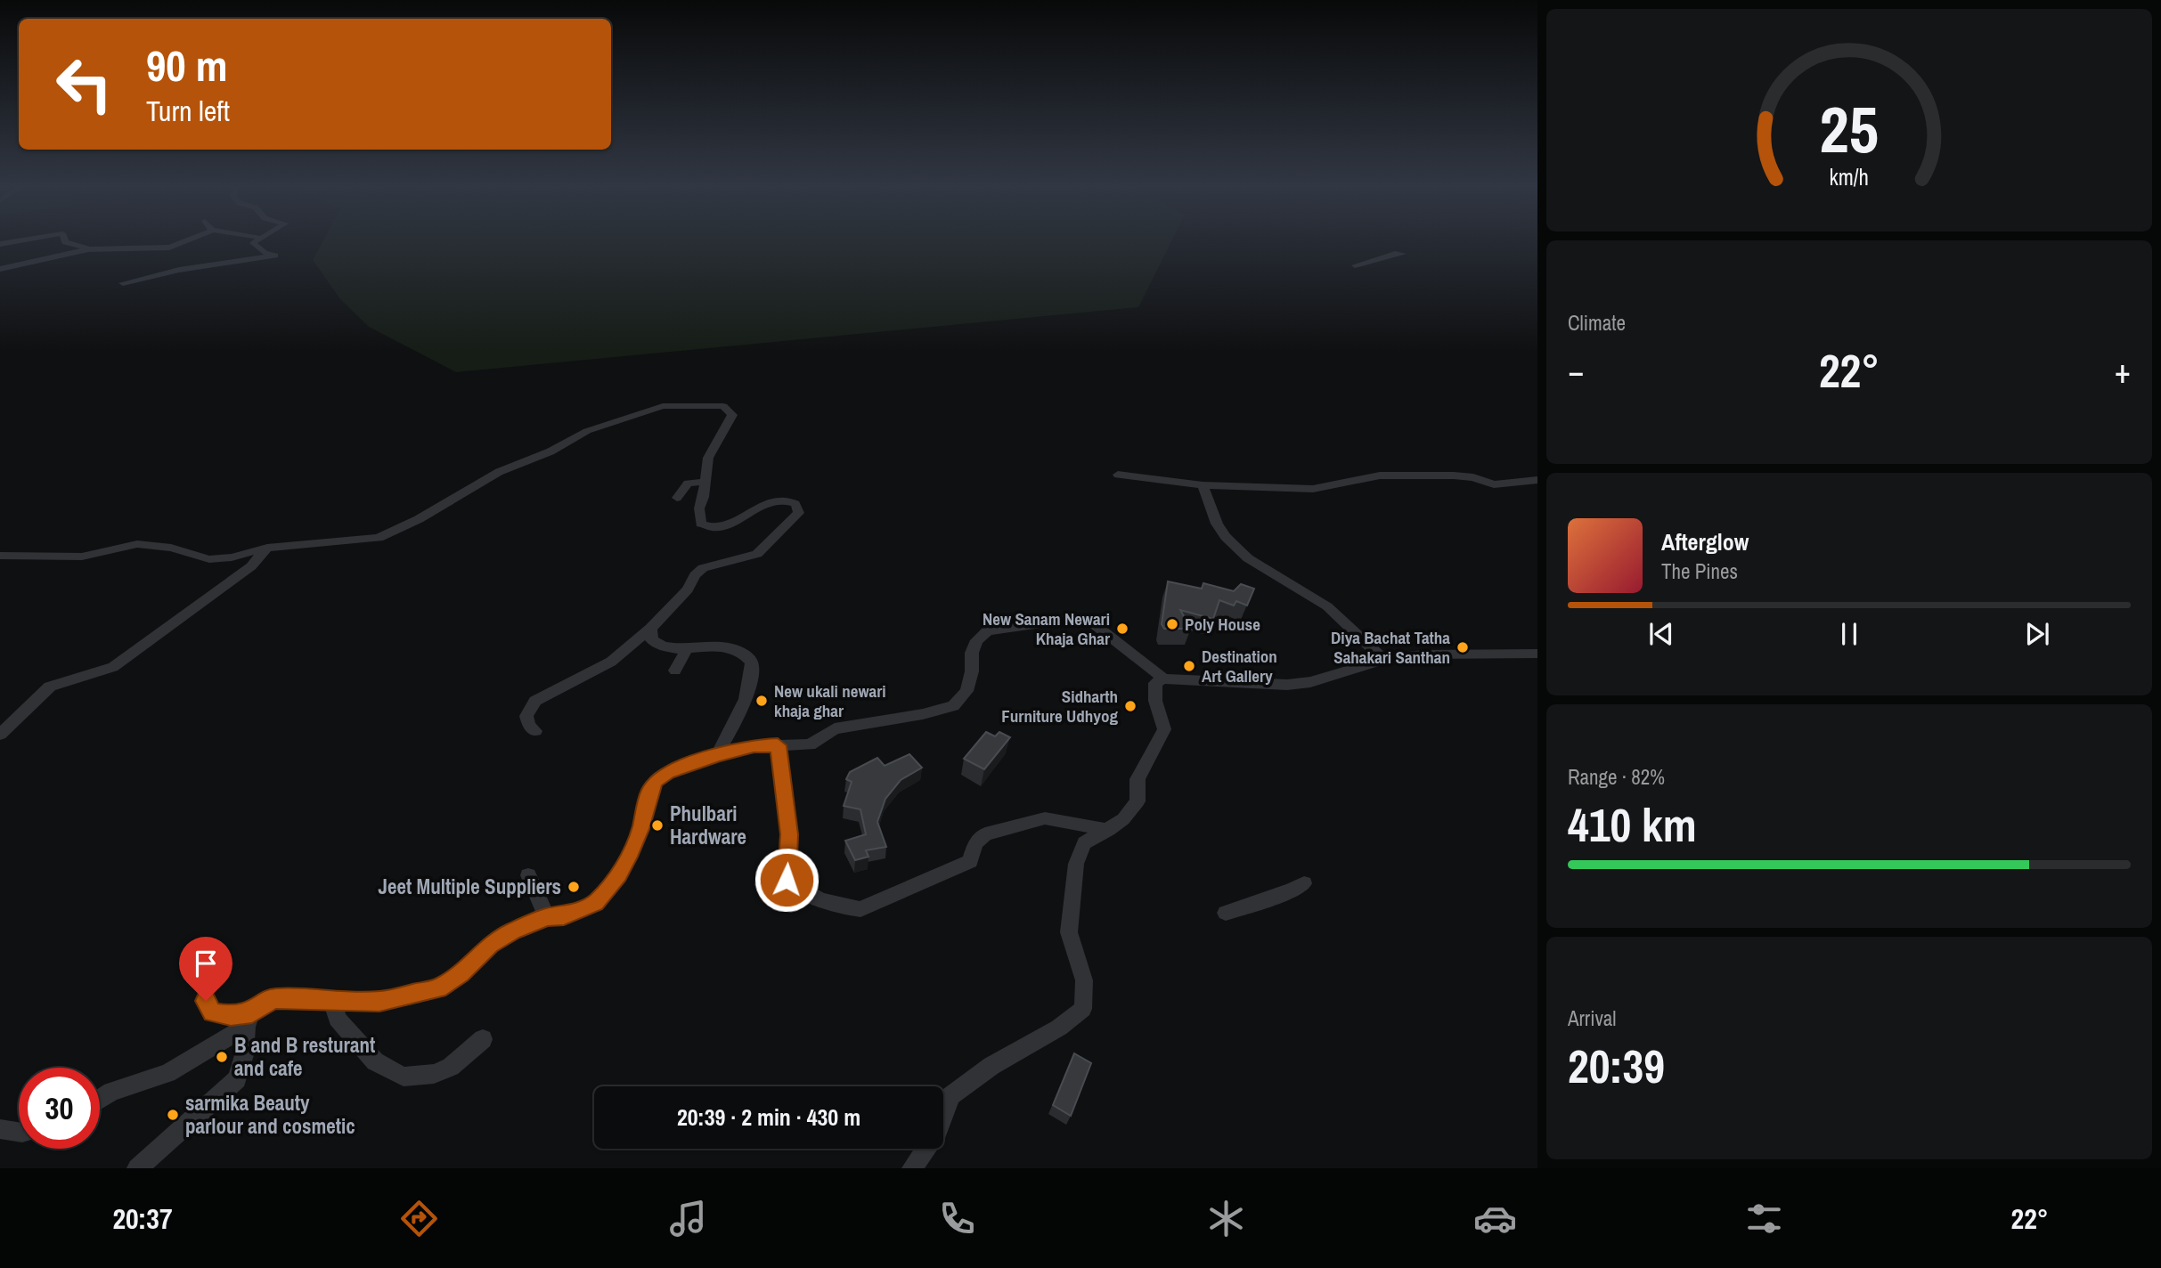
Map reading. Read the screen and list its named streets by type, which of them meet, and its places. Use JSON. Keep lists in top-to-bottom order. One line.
{"places":["Poly House","New Sanam Newari Khaja Ghar","Diya Bachat Tatha Sahakari Santhan","Destination Art Gallery","New ukali newari khaja ghar","Sidharth Furniture Udhyog","Phulbari Hardware","Jeet Multiple Suppliers","B and B resturant and cafe","sarmika Beauty parlour and cosmetic"],"page":{"turn":["90 m","Turn left"],"tile":["Climate",["Range · 82%","410 km"],["Arrival","20:39"]],"heat":["−","22°","+"],"song":["Afterglow","The Pines"],"limit":"30","trip":"20:39 · 2 min · 430 m","tabs":["20:37","22°"],"gauge":["25","km/h"]}}
